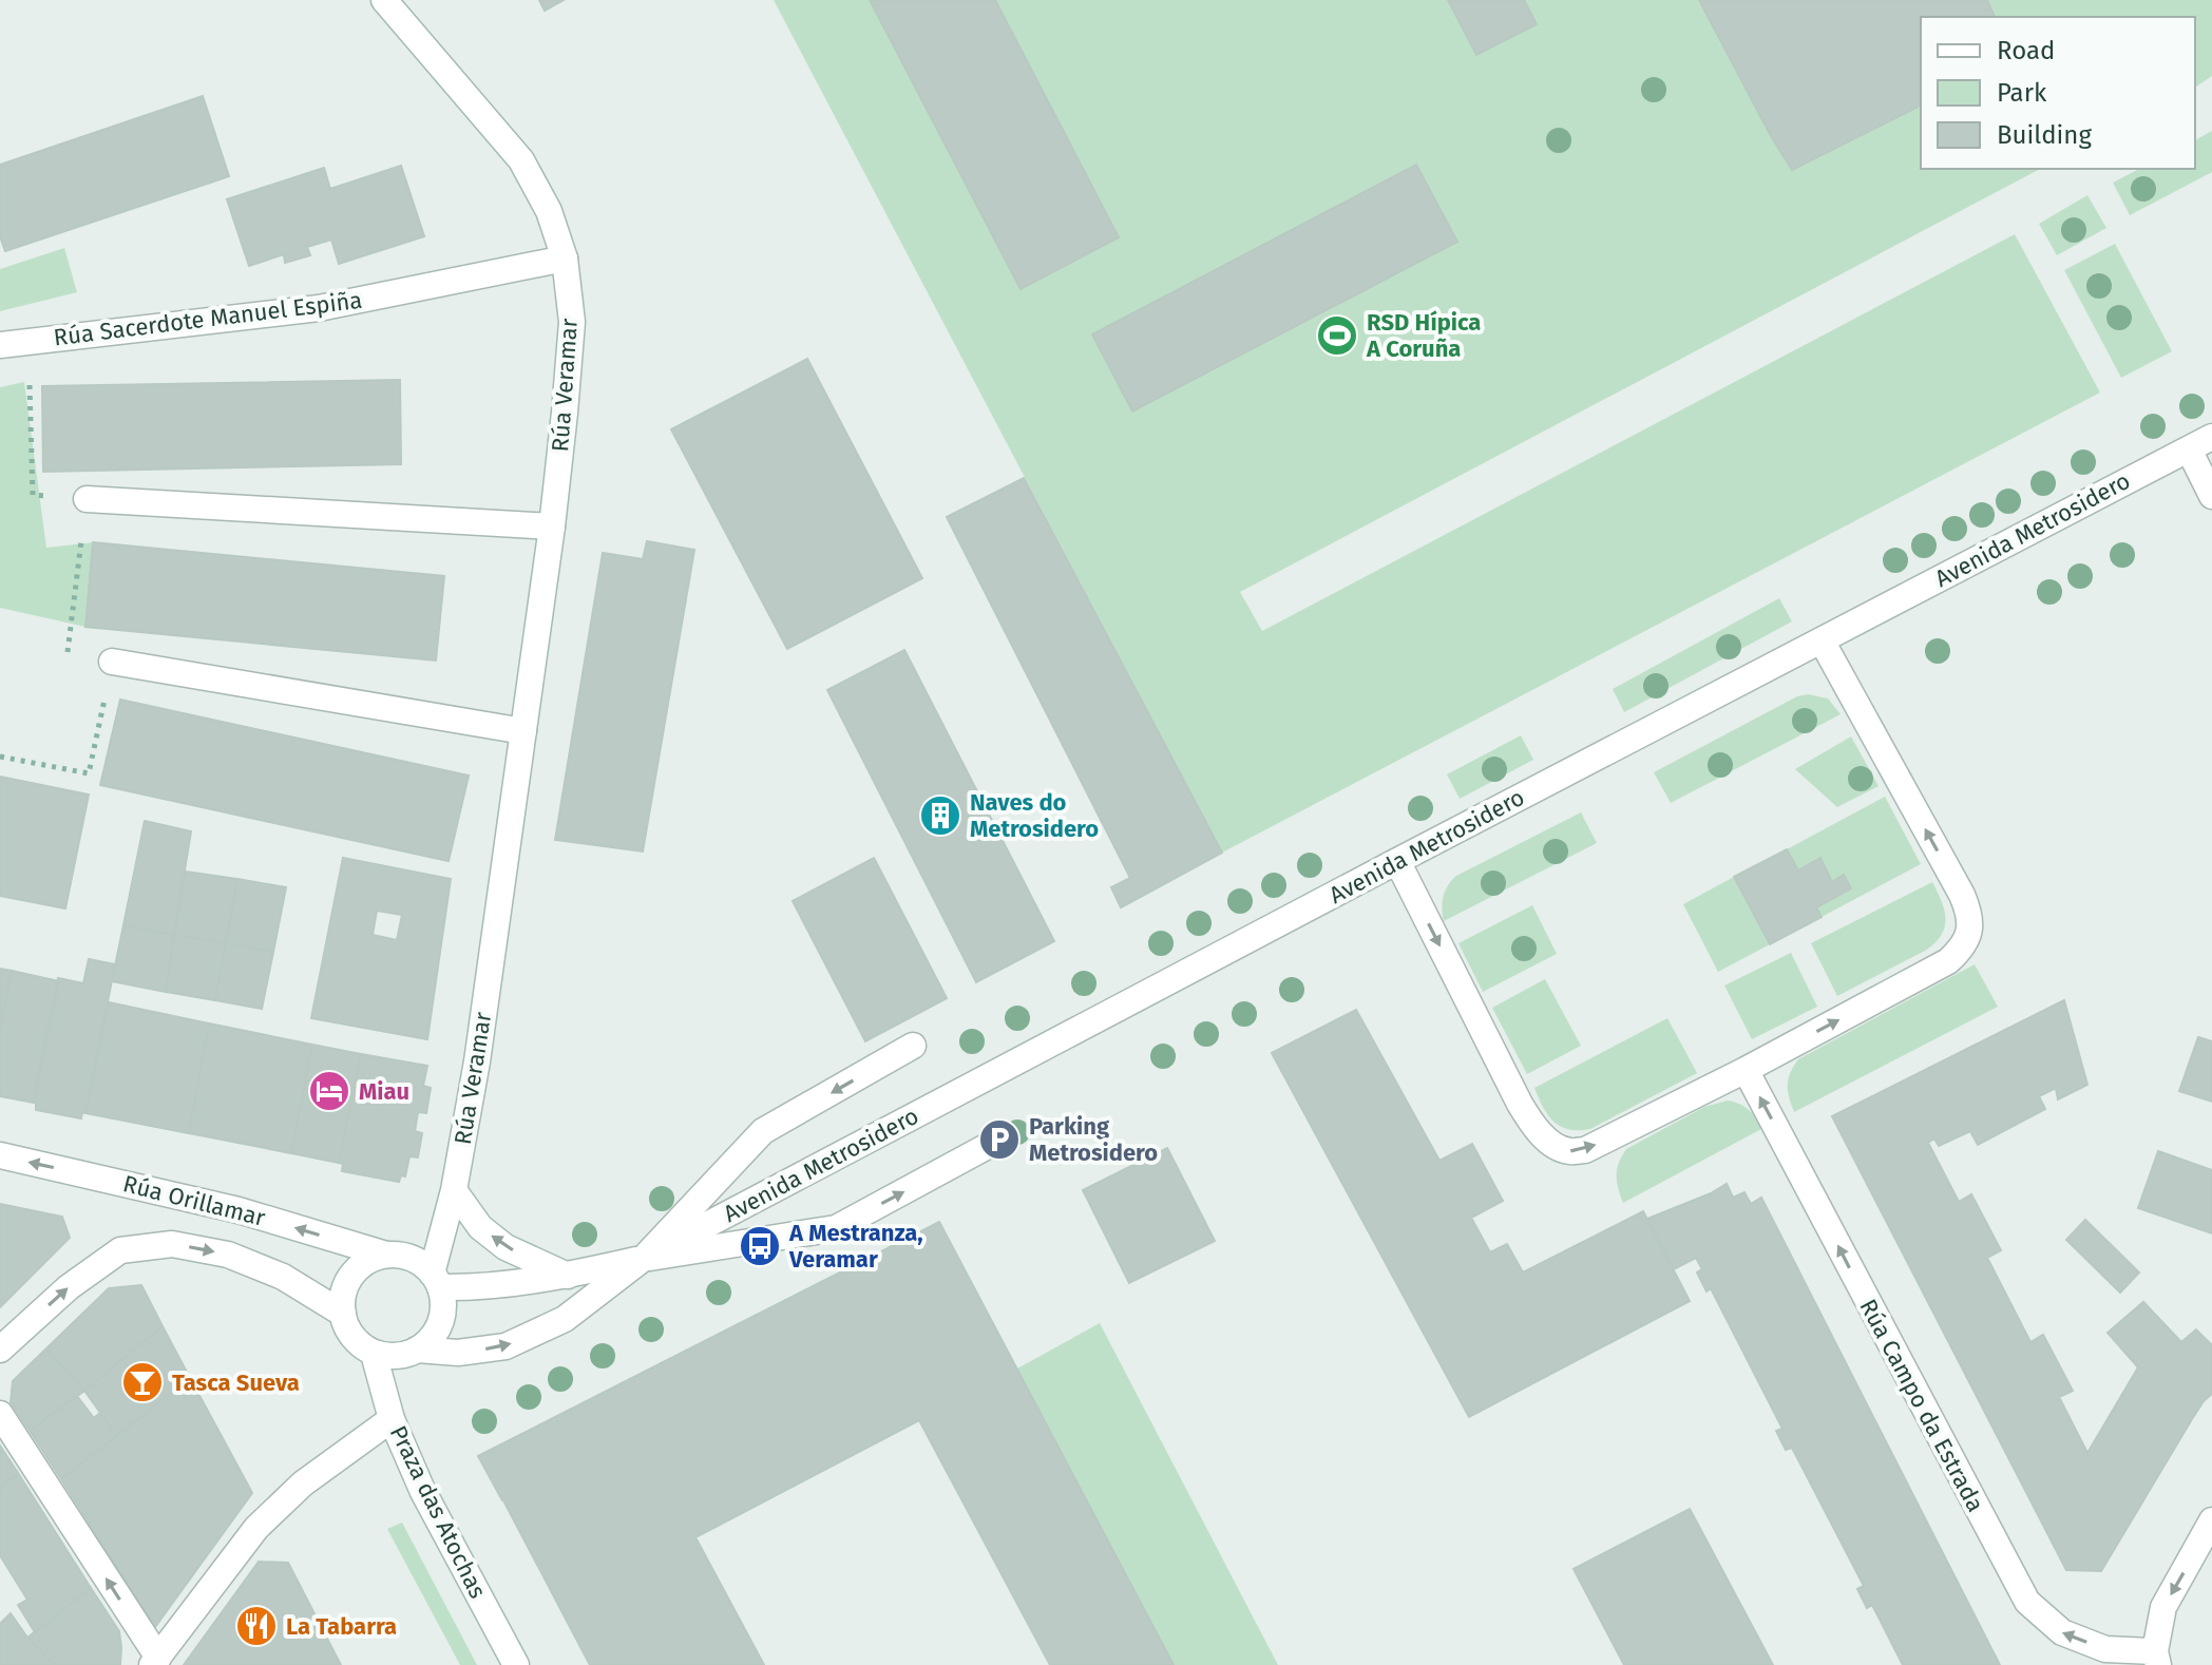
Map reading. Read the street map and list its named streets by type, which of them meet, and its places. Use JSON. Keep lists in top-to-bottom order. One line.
{"streets":{"street":["Rúa Sacerdote Manuel Espiña","Rúa Veramar","Avenida Metrosidero","Rúa Orillamar","Rúa Campo da Estrada","Praza das Atochas"]},"crossings":[["Rúa Sacerdote Manuel Espiña","Rúa Veramar"],["Rúa Veramar","Avenida Metrosidero"],["Rúa Veramar","Rúa Orillamar"],["Rúa Veramar","Praza das Atochas"],["Avenida Metrosidero","Rúa Orillamar"],["Avenida Metrosidero","Praza das Atochas"],["Rúa Orillamar","Praza das Atochas"]],"one_way":["Rúa Orillamar","Rúa Campo da Estrada","Praza das Atochas"],"places":{"sports":["RSD Hípica A Coruña"],"building":["Naves do Metrosidero"],"hotel":["Miau"],"parking":["Parking Metrosidero"],"bus stop":["A Mestranza, Veramar"],"bar":["Tasca Sueva"],"restaurant":["La Tabarra"]},"legend":["Road","Park","Building"]}
